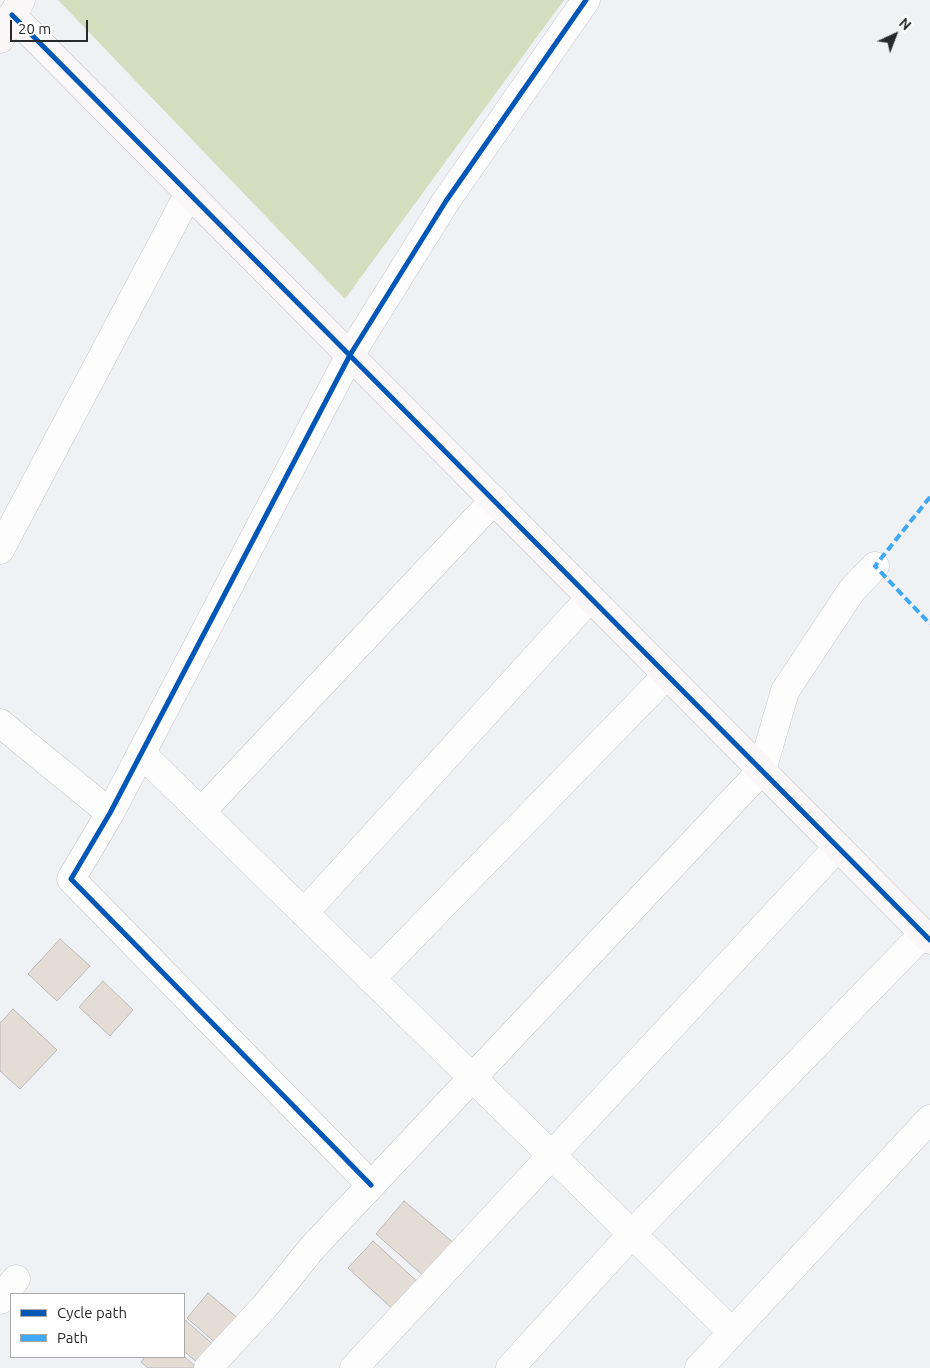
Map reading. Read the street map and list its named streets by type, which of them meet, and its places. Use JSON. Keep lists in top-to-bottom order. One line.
{"legend":["Cycle path","Path"],"scale_bar":"20 m","north":"top right"}
